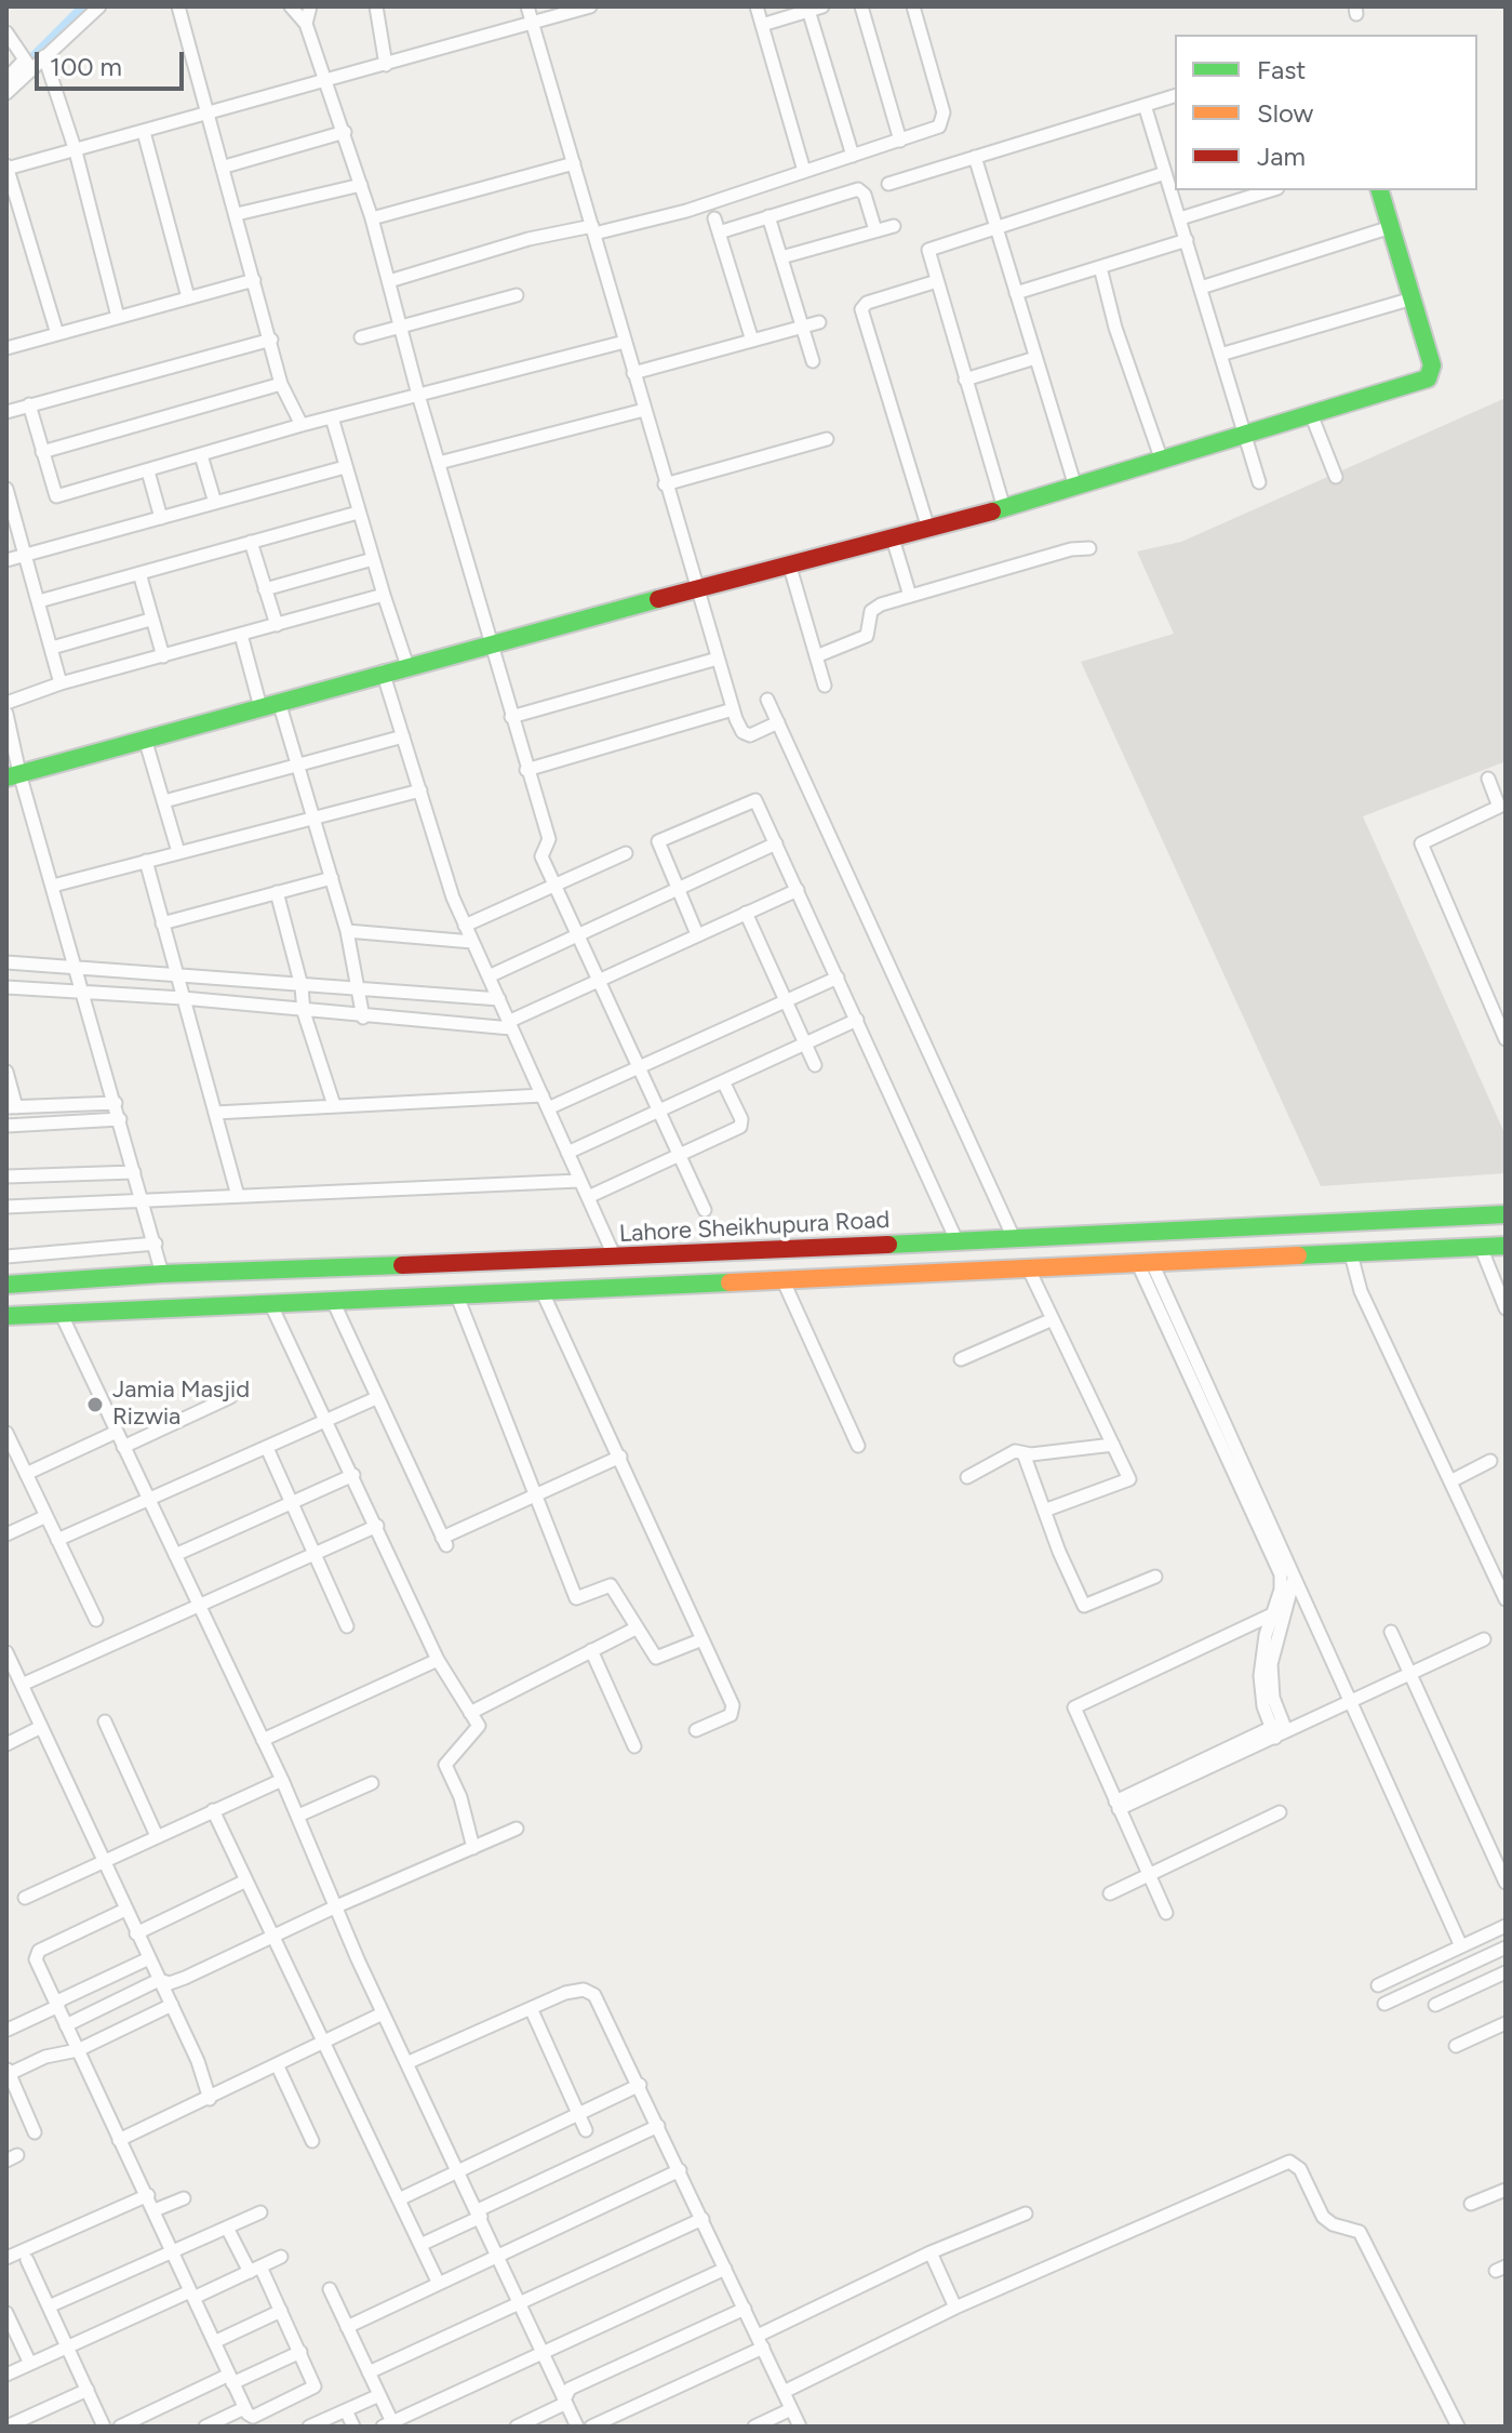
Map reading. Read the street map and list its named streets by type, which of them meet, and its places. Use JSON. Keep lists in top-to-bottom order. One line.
{"streets":{"main road":["Lahore Sheikhupura Road"]},"places":["Jamia Masjid Rizwia"],"legend":["Fast","Slow","Jam"],"scale_bar":"100 m"}
